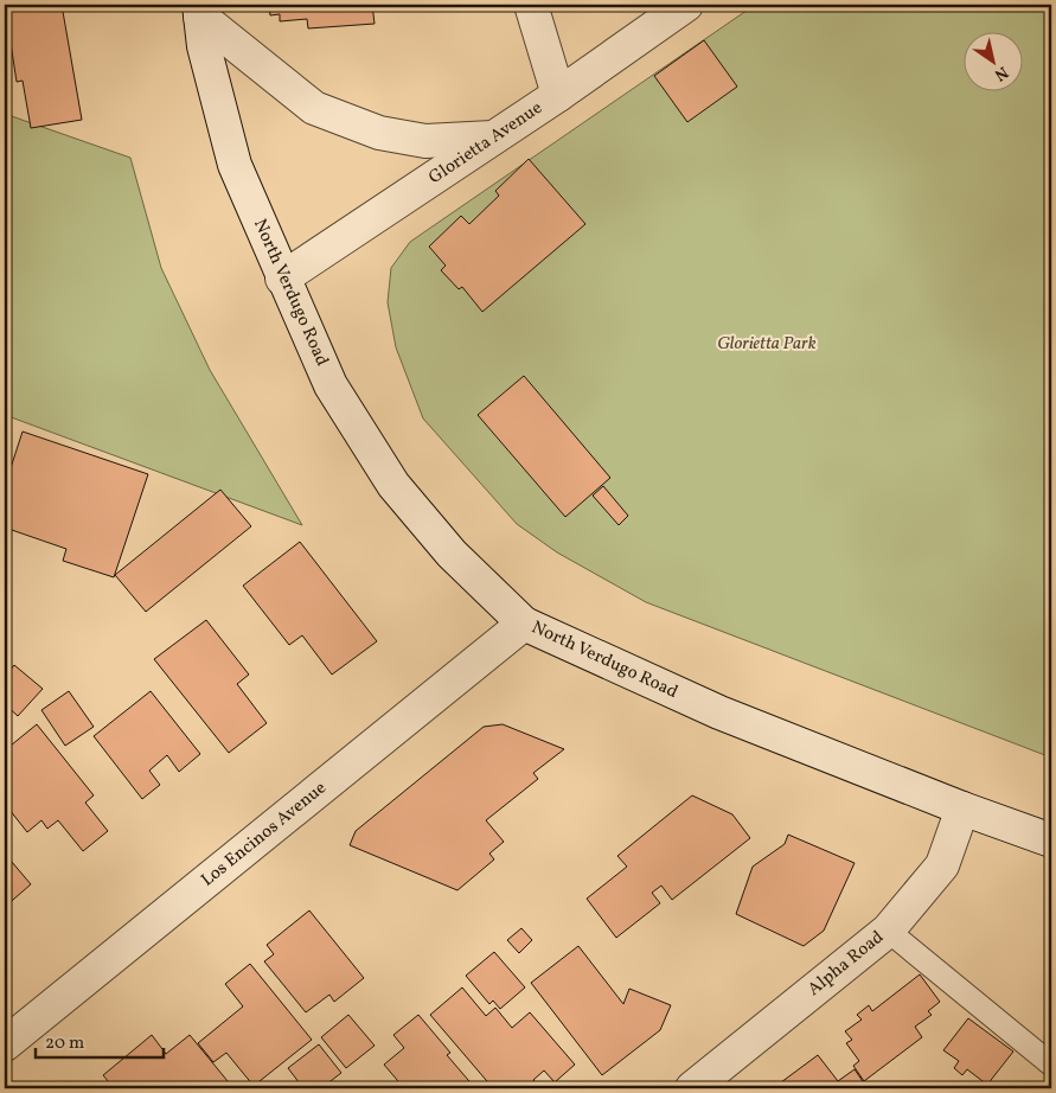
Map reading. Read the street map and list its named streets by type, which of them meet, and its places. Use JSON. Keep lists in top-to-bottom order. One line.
{"streets":{"street":["Glorietta Avenue","North Verdugo Road","Los Encinos Avenue","Alpha Road"]},"crossings":[["Glorietta Avenue","North Verdugo Road"],["North Verdugo Road","Los Encinos Avenue"],["North Verdugo Road","Alpha Road"]],"parks":["Glorietta Park"],"scale_bar":"20 m","north":"bottom right"}
